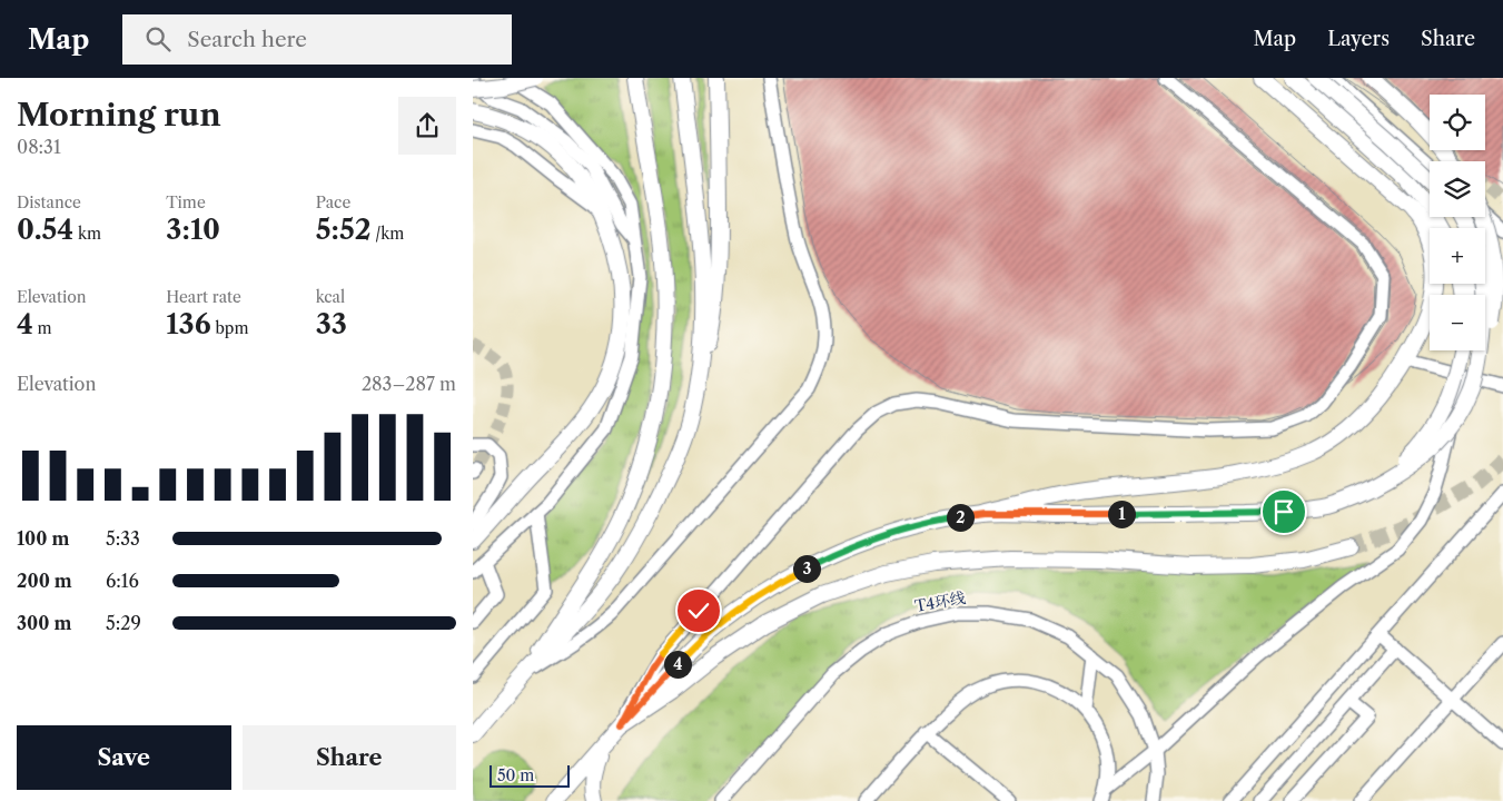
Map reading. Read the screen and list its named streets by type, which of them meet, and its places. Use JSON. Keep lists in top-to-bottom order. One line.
{"streets":{"street":["T4环线"]},"scale_bar":"50 m","page":{"header":"Map","search":"Search here","nav":["Map","Layers","Share"],"heading":["Morning run","08:31"],"map_buttons":["+","−"],"stats":[["Distance","0.54 km"],["Time","3:10"],["Pace","5:52 /km"],["Elevation","4 m"],["Heart rate","136 bpm"],["kcal","33"]],"chart":["Elevation","283–287 m"],"pins":["1","2","3","4"],"list":[{"name":"100 m","note":"5:33"},{"name":"200 m","note":"6:16"},{"name":"300 m","note":"5:29"}],"buttons":["Save","Share"],"scale":"50 m"}}
